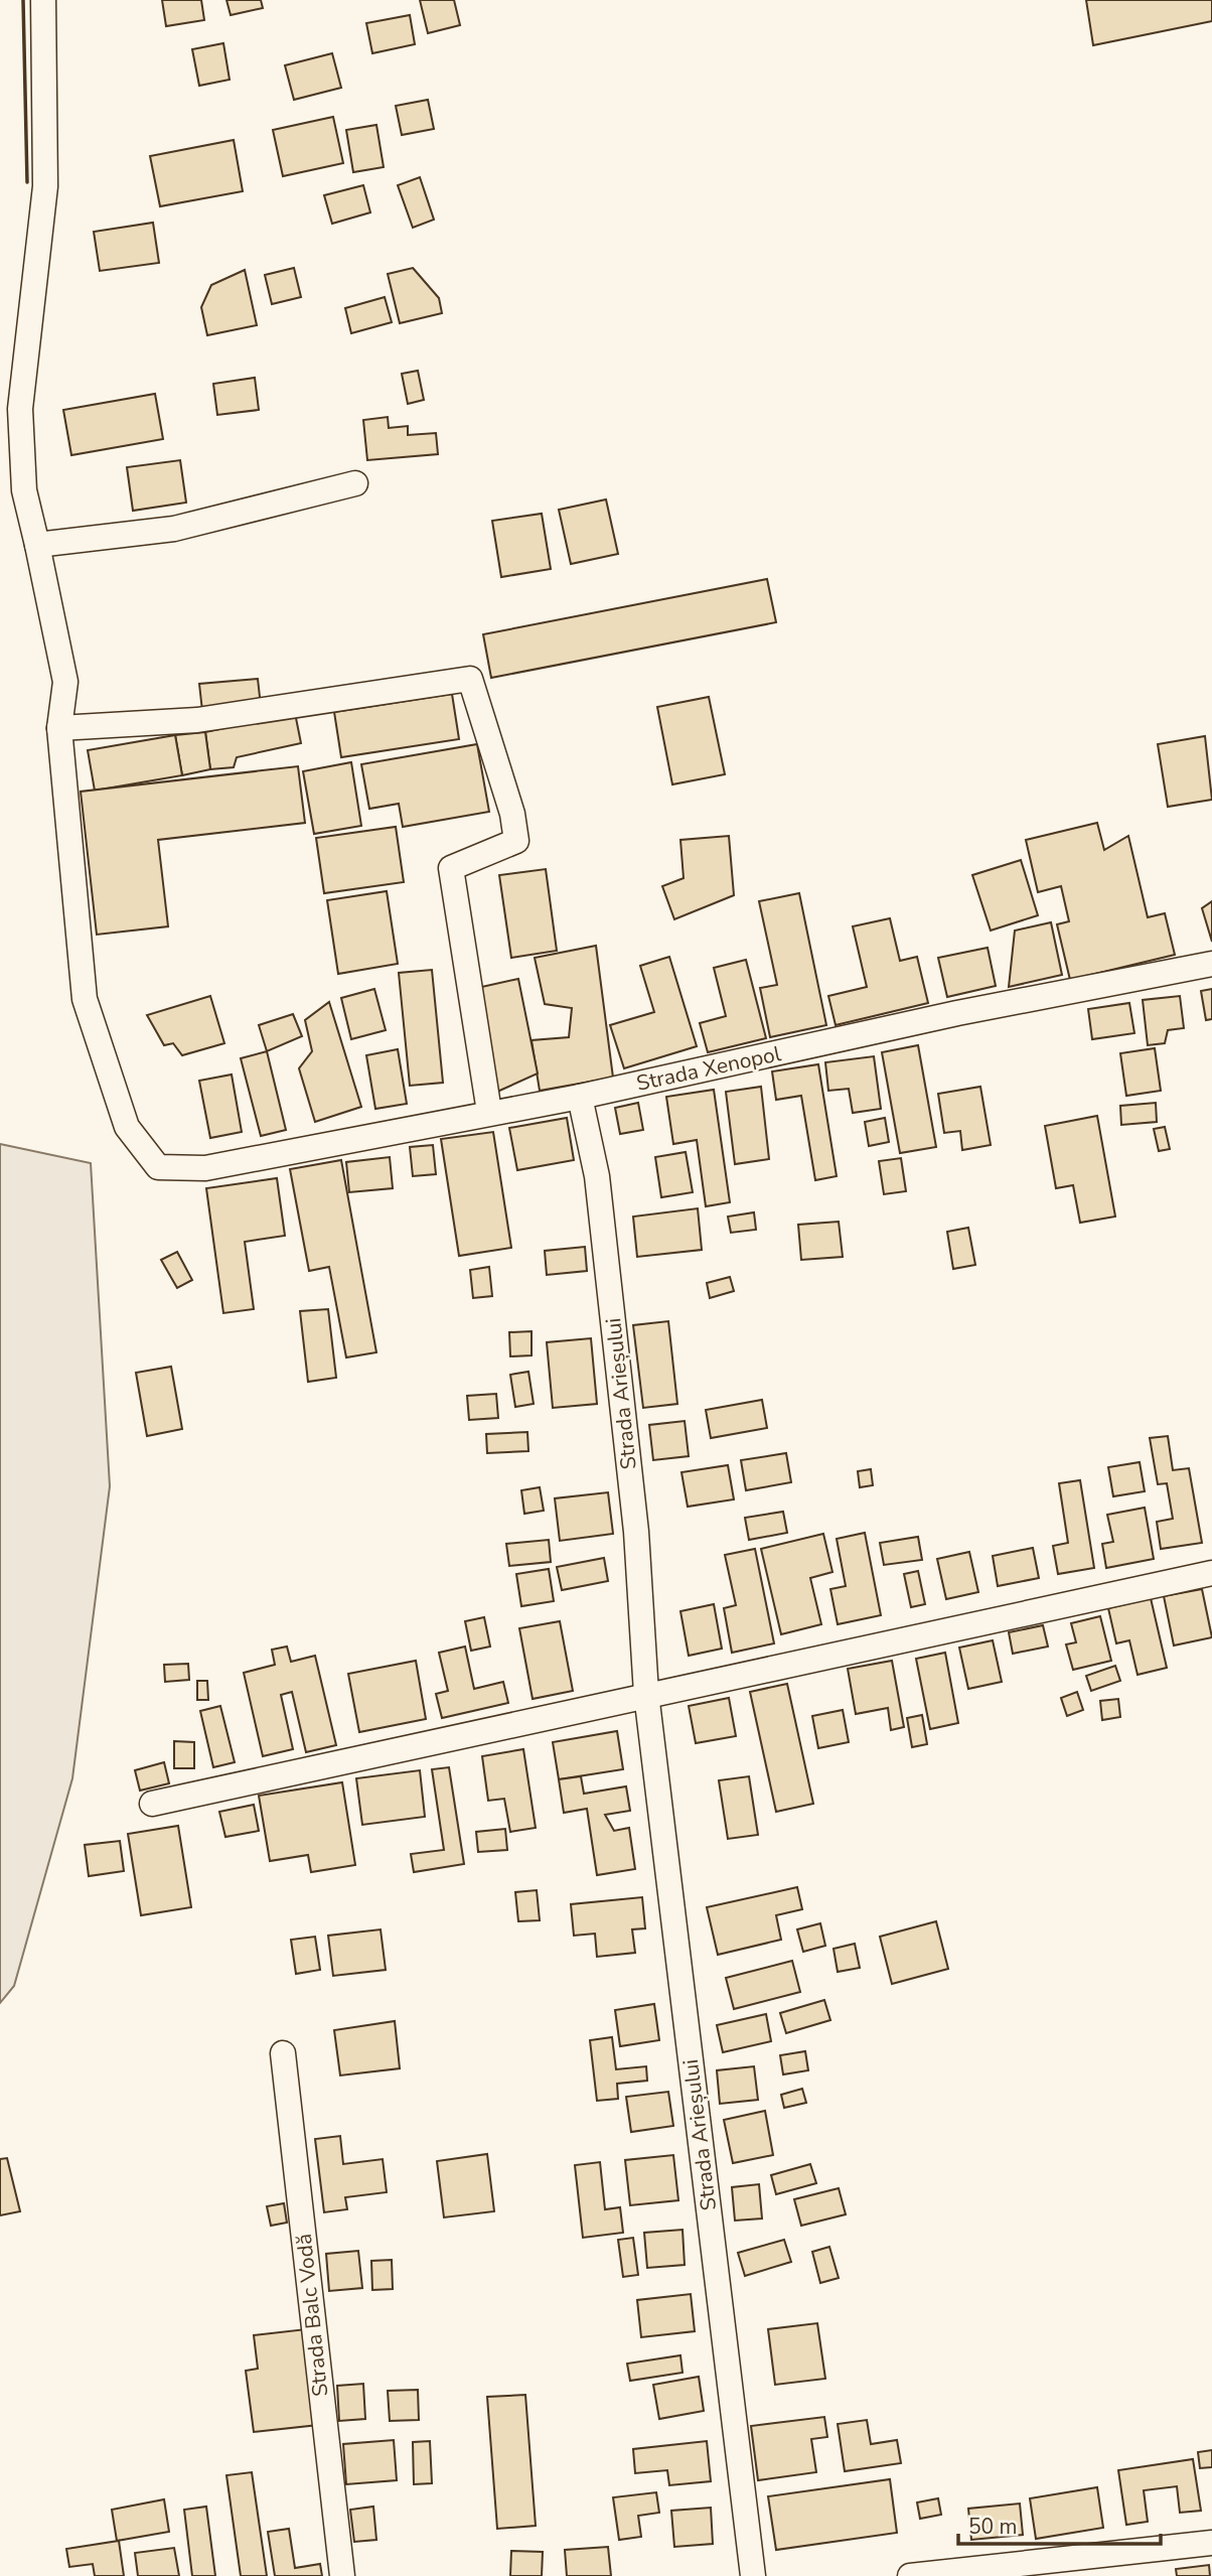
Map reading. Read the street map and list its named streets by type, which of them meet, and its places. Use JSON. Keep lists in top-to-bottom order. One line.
{"streets":{"street":["Strada Xenopol","Strada Arieșului","Strada Balc Vodă"]},"crossings":[["Strada Xenopol","Strada Arieșului"]],"scale_bar":"50 m"}
